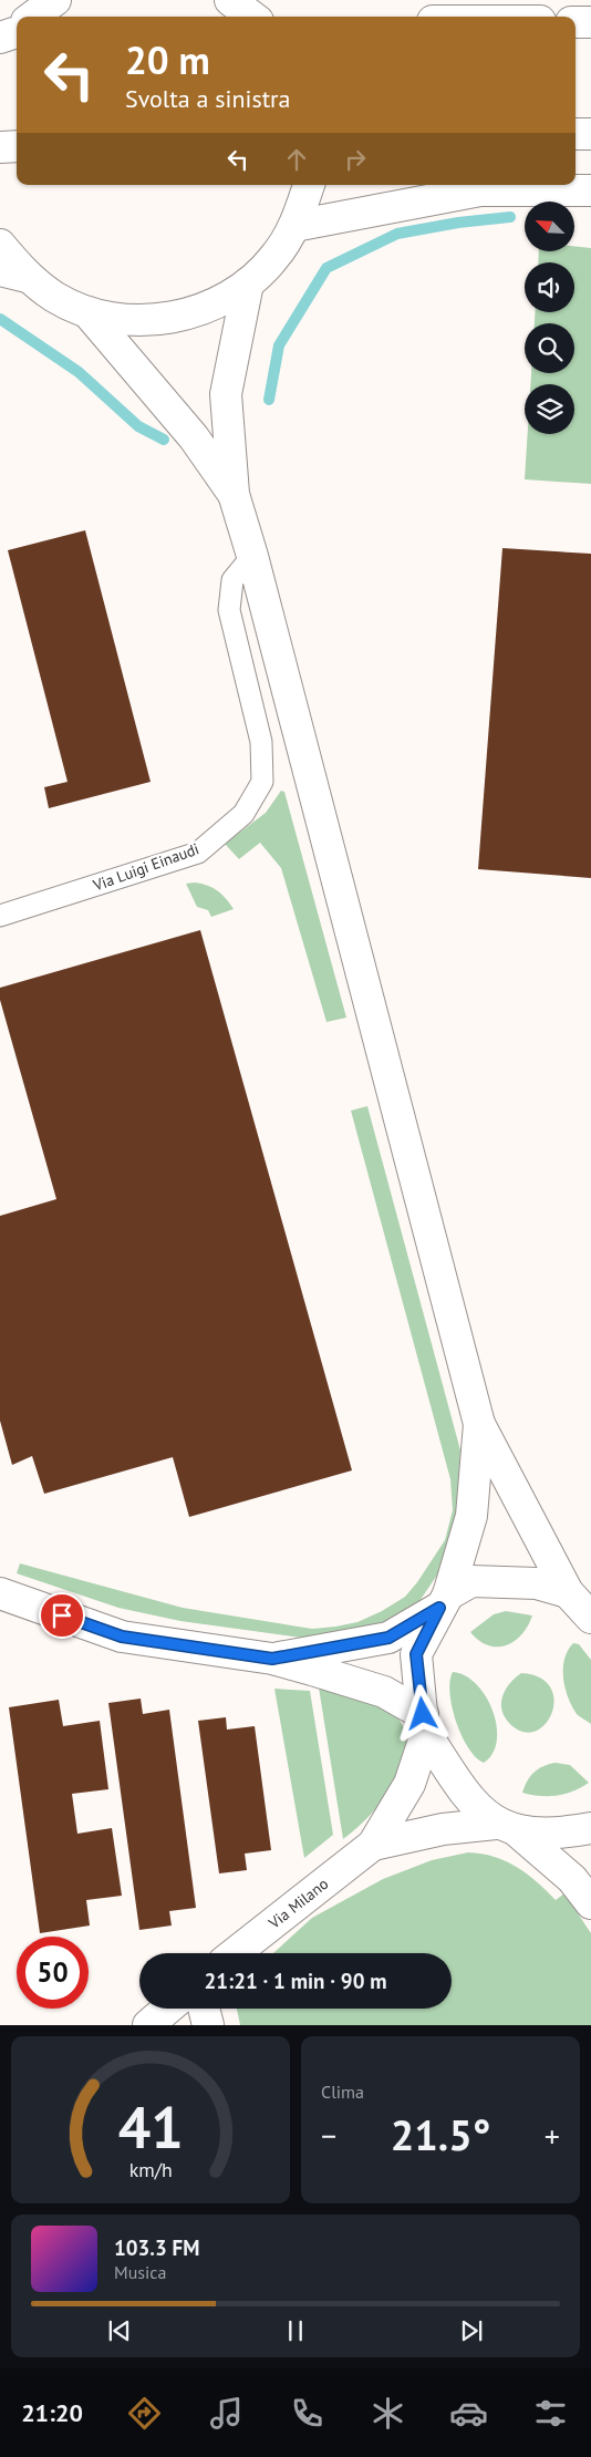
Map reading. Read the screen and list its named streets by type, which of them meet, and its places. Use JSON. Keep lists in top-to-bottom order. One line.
{"streets":{"main road":["Via Milano"],"lane":["Via Luigi Einaudi"]},"north":"top left","page":{"turn":["20 m","Svolta a sinistra"],"limit":"50","trip":"21:21 · 1 min · 90 m","tile":"Clima","heat":["−","21.5°","+"],"song":["103.3 FM","Musica"],"tabs":"21:20","gauge":["41","km/h"]}}
